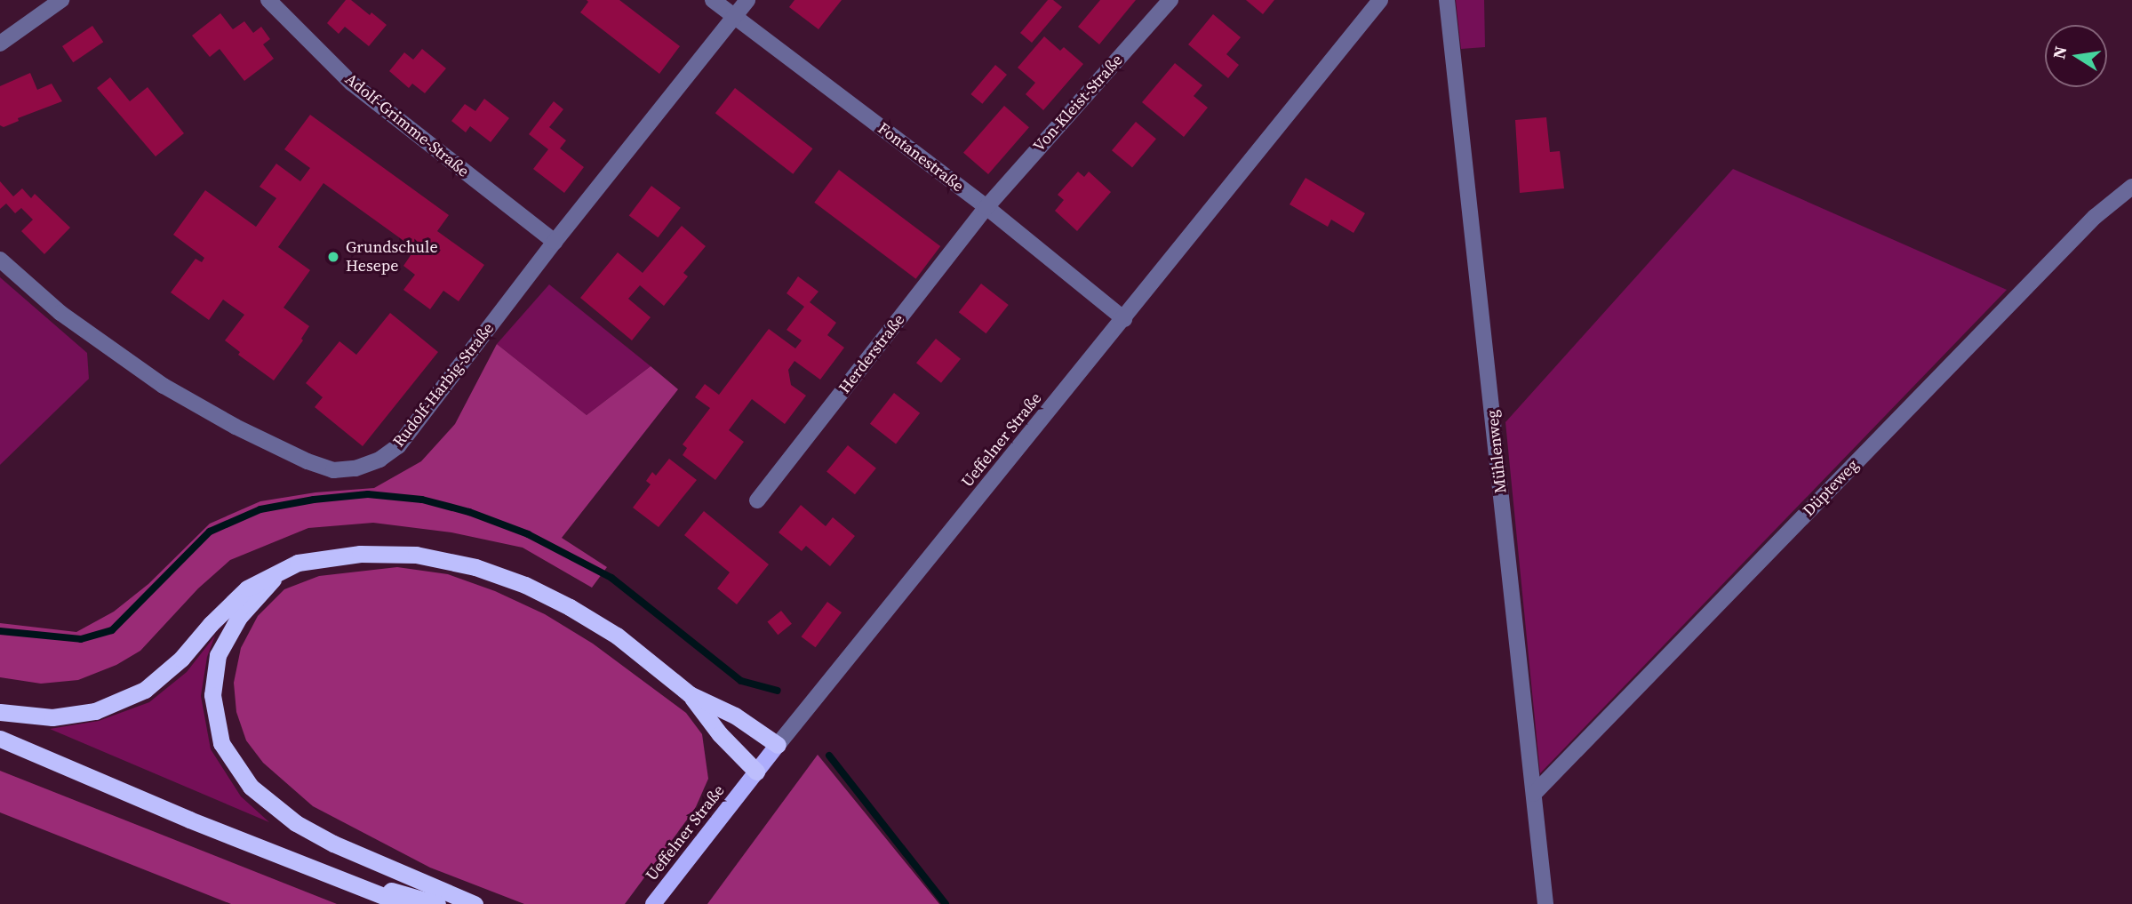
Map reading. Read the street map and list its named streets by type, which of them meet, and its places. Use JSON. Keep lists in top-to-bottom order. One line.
{"streets":{"main road":["Ueffelner Straße"],"street":["Von-Kleist-Straße","Adolf-Grimme-Straße","Fontanestraße","Herderstraße","Rudolf-Harbig-Straße","Mühlenweg","Düpteweg"]},"crossings":[["Von-Kleist-Straße","Fontanestraße"],["Von-Kleist-Straße","Herderstraße"],["Adolf-Grimme-Straße","Rudolf-Harbig-Straße"],["Fontanestraße","Herderstraße"],["Fontanestraße","Rudolf-Harbig-Straße"],["Fontanestraße","Ueffelner Straße"],["Mühlenweg","Düpteweg"]],"places":["Grundschule Hesepe"],"north":"left"}
